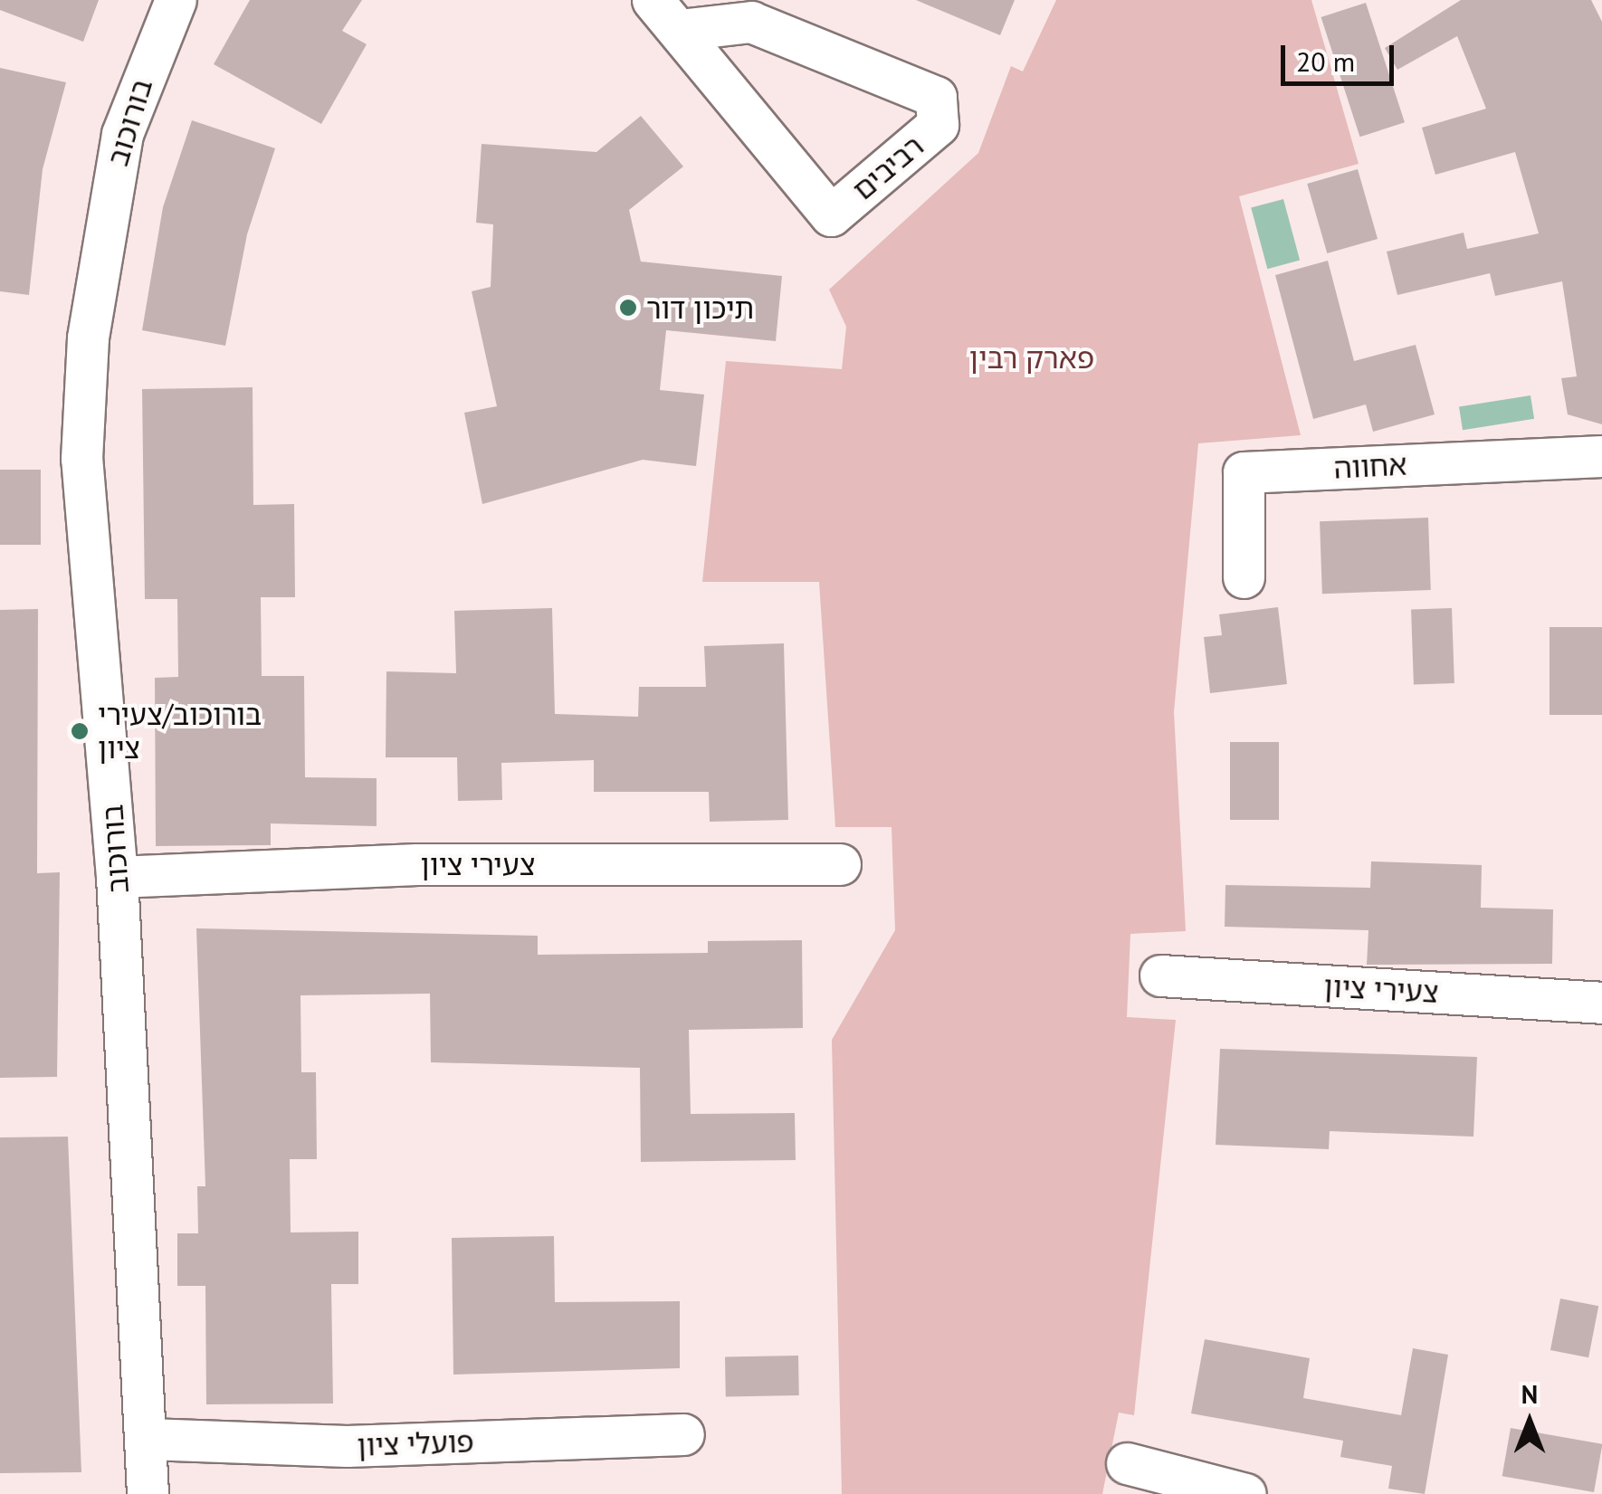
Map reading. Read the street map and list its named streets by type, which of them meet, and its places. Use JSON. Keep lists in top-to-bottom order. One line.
{"streets":{"street":["בורוכוב","רביבים","אחווה","צעירי ציון","פועלי ציון"]},"crossings":[["בורוכוב","צעירי ציון"],["בורוכוב","פועלי ציון"]],"parks":["פארק רבין"],"places":["תיכון דור","בורוכוב/צעירי ציון"],"scale_bar":"20 m","north":"top"}
